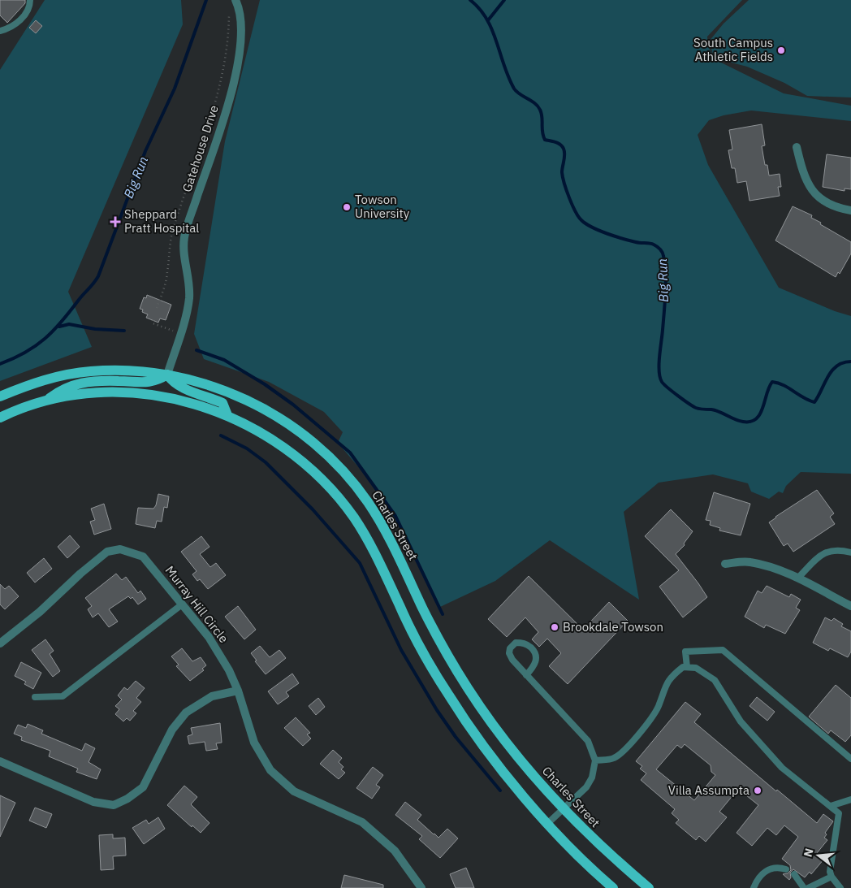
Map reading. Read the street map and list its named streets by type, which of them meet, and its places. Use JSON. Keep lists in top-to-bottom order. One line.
{"streets":{"main road":["Charles Street"],"street":["Gatehouse Drive","Murray Hill Circle"]},"crossings":[["Gatehouse Drive","Charles Street"]],"water":["Big Run"],"places":{"other":["South Campus Athletic Fields","Towson University","Brookdale Towson","Villa Assumpta"],"health":["Sheppard Pratt Hospital"]},"north":"left"}
